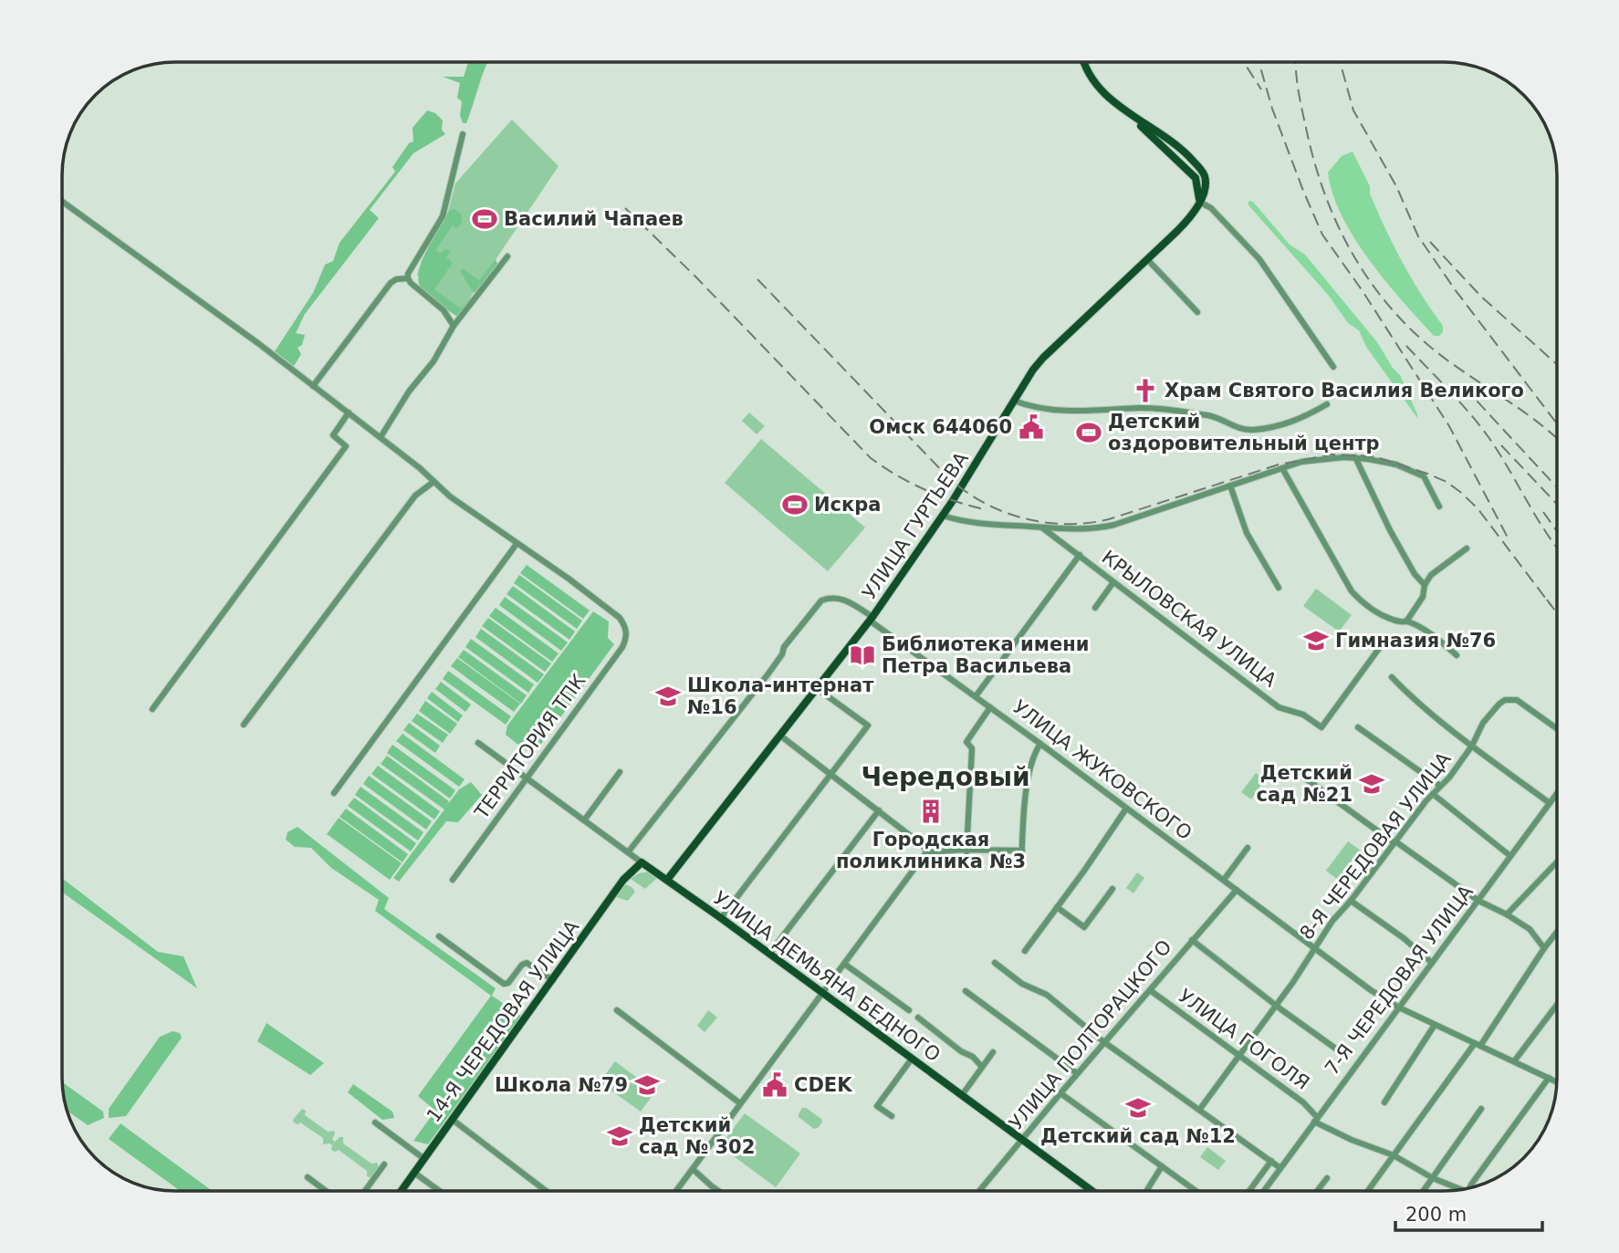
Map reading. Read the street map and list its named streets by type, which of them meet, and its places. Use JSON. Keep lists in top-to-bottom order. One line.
{"streets":{"main road":["УЛИЦА ГУРТЬЕВА","УЛИЦА ДЕМЬЯНА БЕДНОГО","14-Я ЧЕРЕДОВАЯ УЛИЦА"],"street":["КРЫЛОВСКАЯ УЛИЦА","ТЕРРИТОРИЯ ТПК","УЛИЦА ЖУКОВСКОГО","8-Я ЧЕРЕДОВАЯ УЛИЦА","7-Я ЧЕРЕДОВАЯ УЛИЦА","УЛИЦА ПОЛТОРАЦКОГО","УЛИЦА ГОГОЛЯ"]},"crossings":[["УЛИЦА ГУРТЬЕВА","УЛИЦА ЖУКОВСКОГО"],["УЛИЦА ГУРТЬЕВА","УЛИЦА ДЕМЬЯНА БЕДНОГО"],["ТЕРРИТОРИЯ ТПК","УЛИЦА ДЕМЬЯНА БЕДНОГО"],["УЛИЦА ЖУКОВСКОГО","8-Я ЧЕРЕДОВАЯ УЛИЦА"],["УЛИЦА ЖУКОВСКОГО","УЛИЦА ДЕМЬЯНА БЕДНОГО"],["УЛИЦА ЖУКОВСКОГО","7-Я ЧЕРЕДОВАЯ УЛИЦА"],["УЛИЦА ЖУКОВСКОГО","УЛИЦА ПОЛТОРАЦКОГО"],["8-Я ЧЕРЕДОВАЯ УЛИЦА","УЛИЦА ГОГОЛЯ"],["УЛИЦА ДЕМЬЯНА БЕДНОГО","14-Я ЧЕРЕДОВАЯ УЛИЦА"],["УЛИЦА ДЕМЬЯНА БЕДНОГО","УЛИЦА ПОЛТОРАЦКОГО"],["7-Я ЧЕРЕДОВАЯ УЛИЦА","УЛИЦА ГОГОЛЯ"],["УЛИЦА ПОЛТОРАЦКОГО","УЛИЦА ГОГОЛЯ"]],"districts":["Чередовый"],"places":{"sports":["Василий Чапаев","Детский оздоровительный центр","Искра"],"church":["Храм Святого Василия Великого"],"public building":["Омск 644060","CDEK"],"school or university":["Гимназия №76","Школа-интернат №16","Детский сад №21","Школа №79","Детский сад №12","Детский сад № 302"],"library":["Библиотека имени Петра Васильева"],"building":["Городская поликлиника №3"]},"scale_bar":"200 m"}
